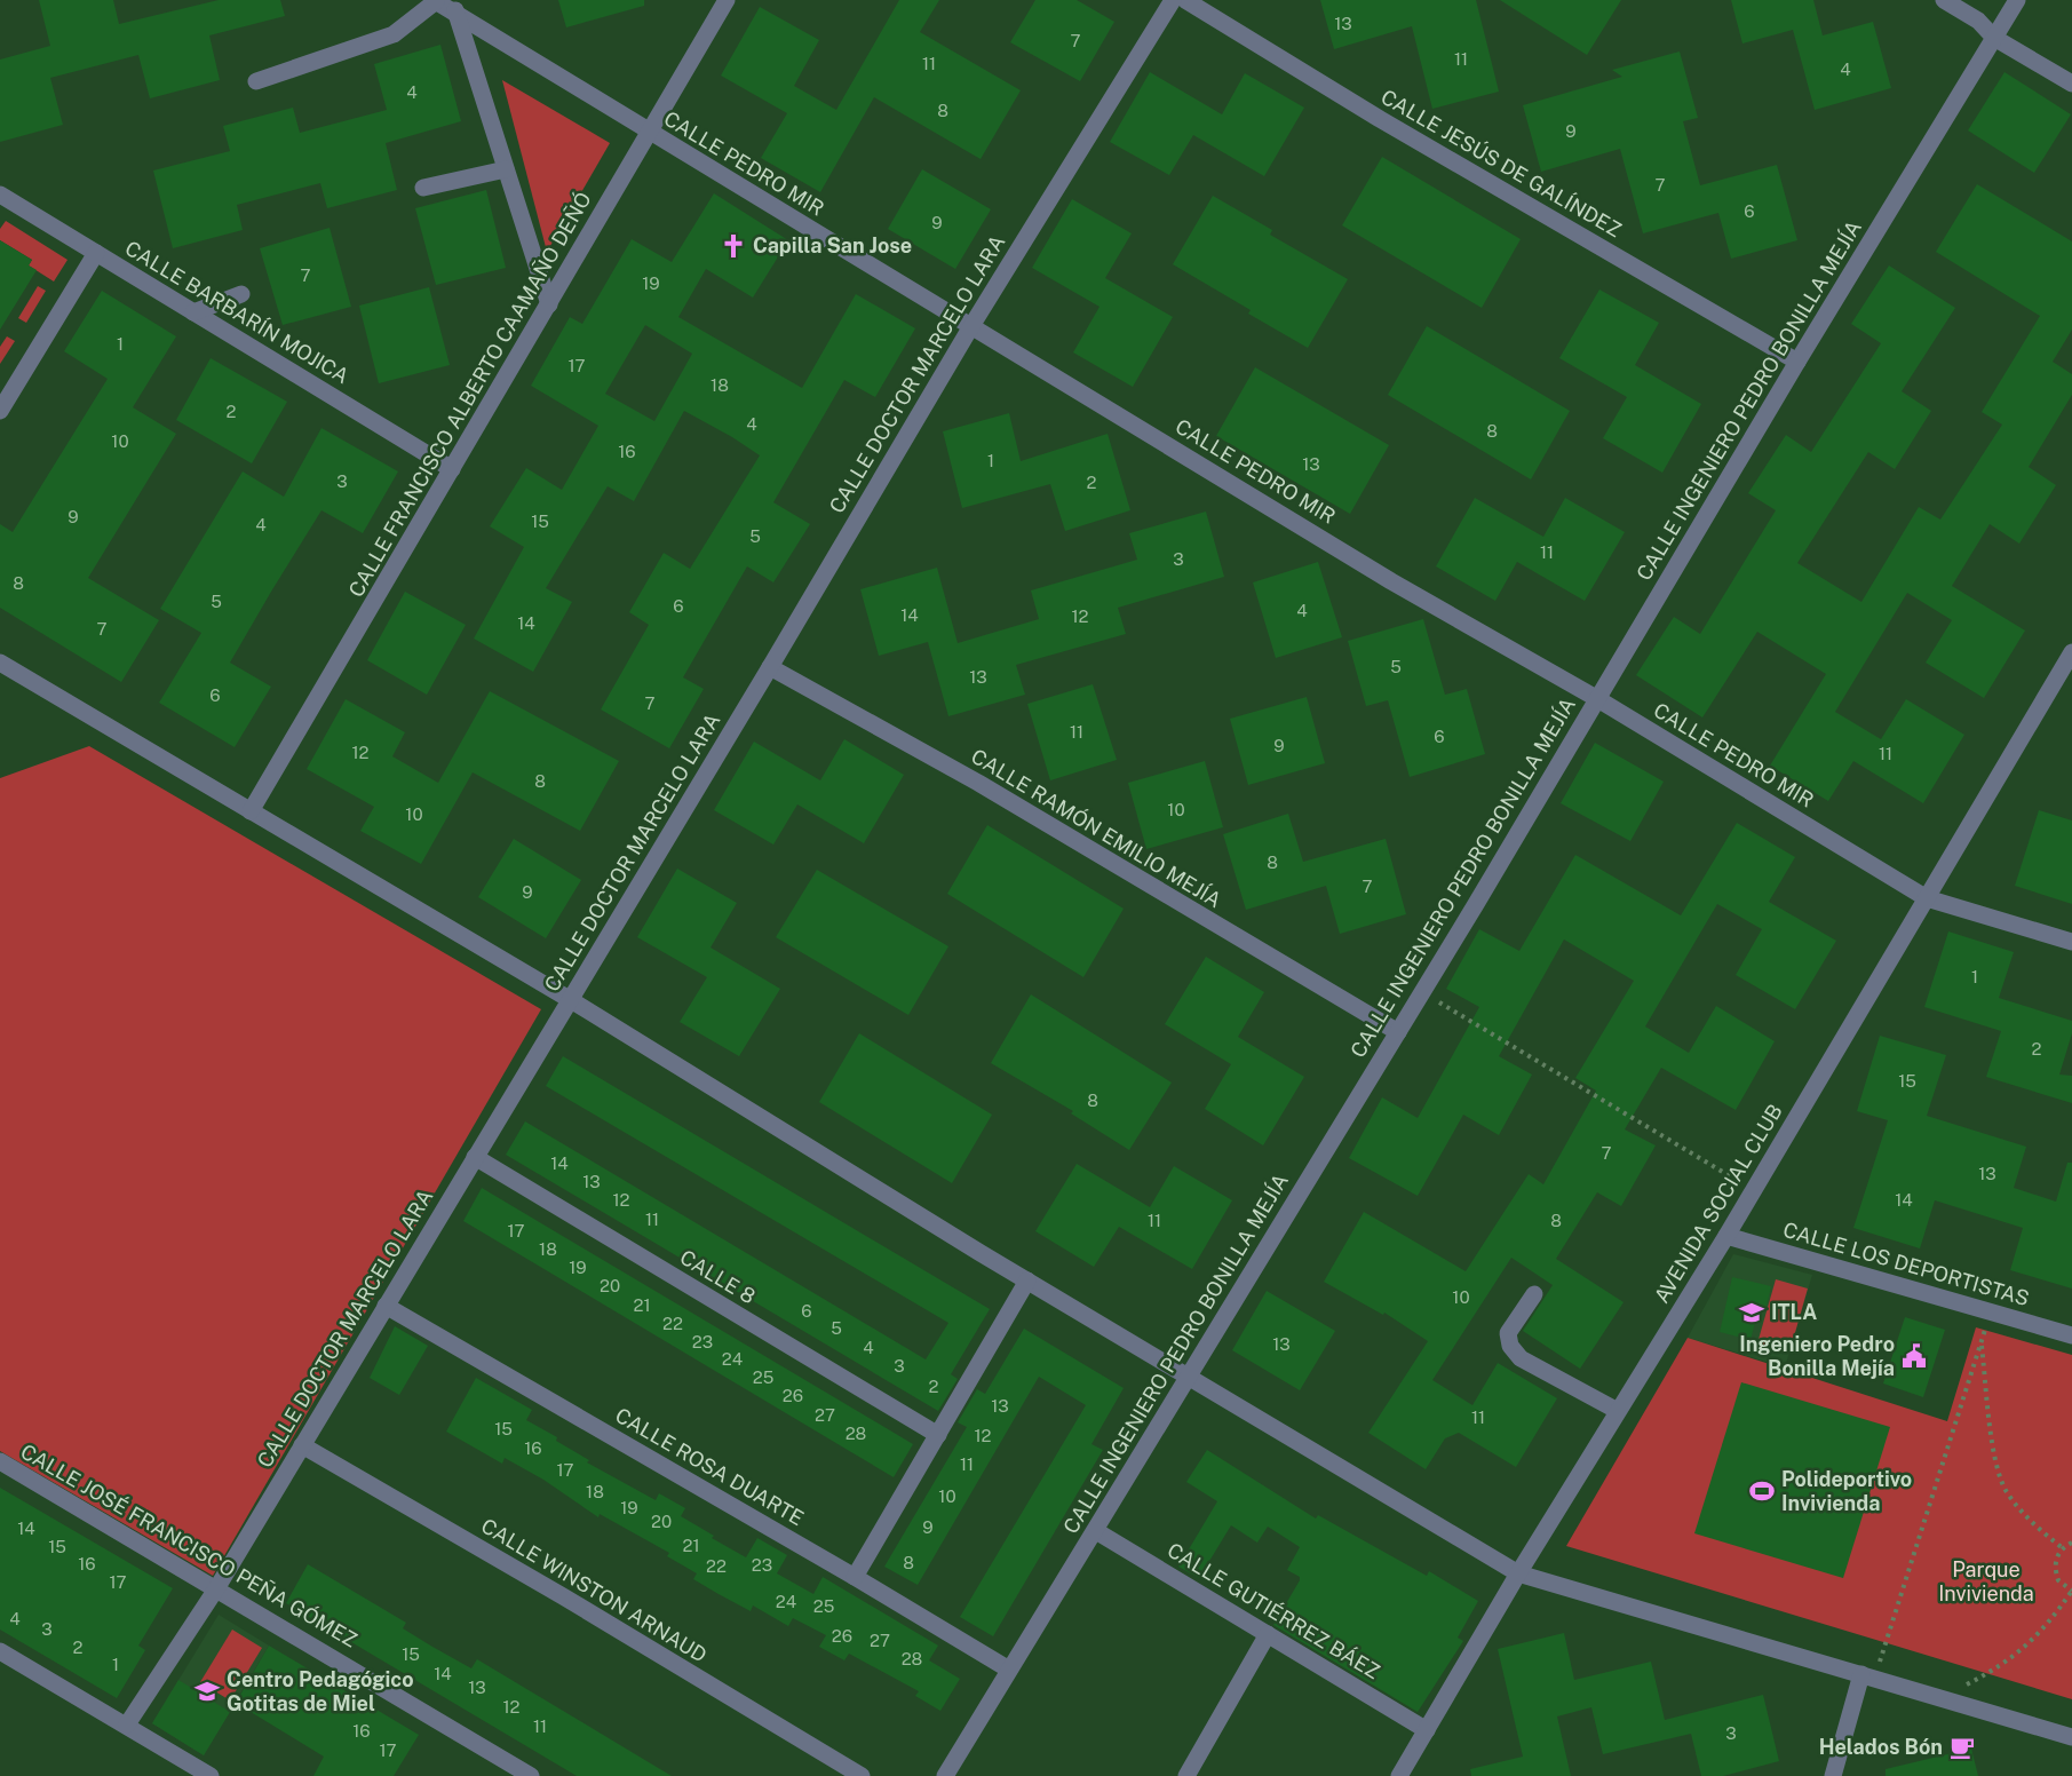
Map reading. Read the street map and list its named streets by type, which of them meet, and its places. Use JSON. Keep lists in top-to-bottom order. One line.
{"streets":{"street":["CALLE PEDRO MIR","CALLE JESÚS DE GALÍNDEZ","CALLE BARBARÍN MOJICA","CALLE DOCTOR MARCELO LARA","CALLE FRANCISCO ALBERTO CAAMAÑO DEÑÓ","CALLE INGENIERO PEDRO BONILLA MEJÍA","CALLE RAMÓN EMILIO MEJÍA","AVENIDA SOCIAL CLUB","CALLE LOS DEPORTISTAS","CALLE 8","CALLE ROSA DUARTE","CALLE JOSÉ FRANCISCO PEÑA GÓMEZ","CALLE WINSTON ARNAUD","CALLE GUTIÉRREZ BÁEZ"]},"crossings":[["CALLE PEDRO MIR","CALLE DOCTOR MARCELO LARA"],["CALLE PEDRO MIR","CALLE FRANCISCO ALBERTO CAAMAÑO DEÑÓ"],["CALLE PEDRO MIR","CALLE INGENIERO PEDRO BONILLA MEJÍA"],["CALLE PEDRO MIR","AVENIDA SOCIAL CLUB"],["CALLE JESÚS DE GALÍNDEZ","CALLE INGENIERO PEDRO BONILLA MEJÍA"],["CALLE BARBARÍN MOJICA","CALLE FRANCISCO ALBERTO CAAMAÑO DEÑÓ"],["CALLE DOCTOR MARCELO LARA","CALLE RAMÓN EMILIO MEJÍA"],["CALLE DOCTOR MARCELO LARA","CALLE 8"],["CALLE DOCTOR MARCELO LARA","CALLE ROSA DUARTE"],["CALLE DOCTOR MARCELO LARA","CALLE JOSÉ FRANCISCO PEÑA GÓMEZ"],["CALLE DOCTOR MARCELO LARA","CALLE WINSTON ARNAUD"],["CALLE INGENIERO PEDRO BONILLA MEJÍA","CALLE RAMÓN EMILIO MEJÍA"],["CALLE INGENIERO PEDRO BONILLA MEJÍA","CALLE ROSA DUARTE"],["CALLE INGENIERO PEDRO BONILLA MEJÍA","CALLE GUTIÉRREZ BÁEZ"],["AVENIDA SOCIAL CLUB","CALLE LOS DEPORTISTAS"],["AVENIDA SOCIAL CLUB","CALLE GUTIÉRREZ BÁEZ"]],"parks":["Parque Invivienda"],"places":{"church":["Capilla San Jose"],"school or university":["ITLA","Centro Pedagógico Gotitas de Miel"],"public building":["Ingeniero Pedro Bonilla Mejía"],"sports":["Polideportivo Invivienda"],"cafe":["Helados Bón"]},"house_numbers":["13","7","11","11","4","4","8","9","7","6","9","7","19","1","17","18","2","4","8","10","16","1","13","3","2","9","15","4","5","11","3","8","5","6","4","14","12","14","7","5","13","6","7","11","6","9","12","11","8","10","10","8","7","9","1","2","15","8","7","14","13","13","12","14","11","11","8","17","18","19","20","10","21","6","22","5","23","13","4","24","3","25","2","26","13","27","11","15","28","12","16","11","17","18","10","19","20","9","14","21","15","8","16","23","22","17","24","25","4","3","26","27","2","15","28","1","14","13","12","11","16","3","17"]}
